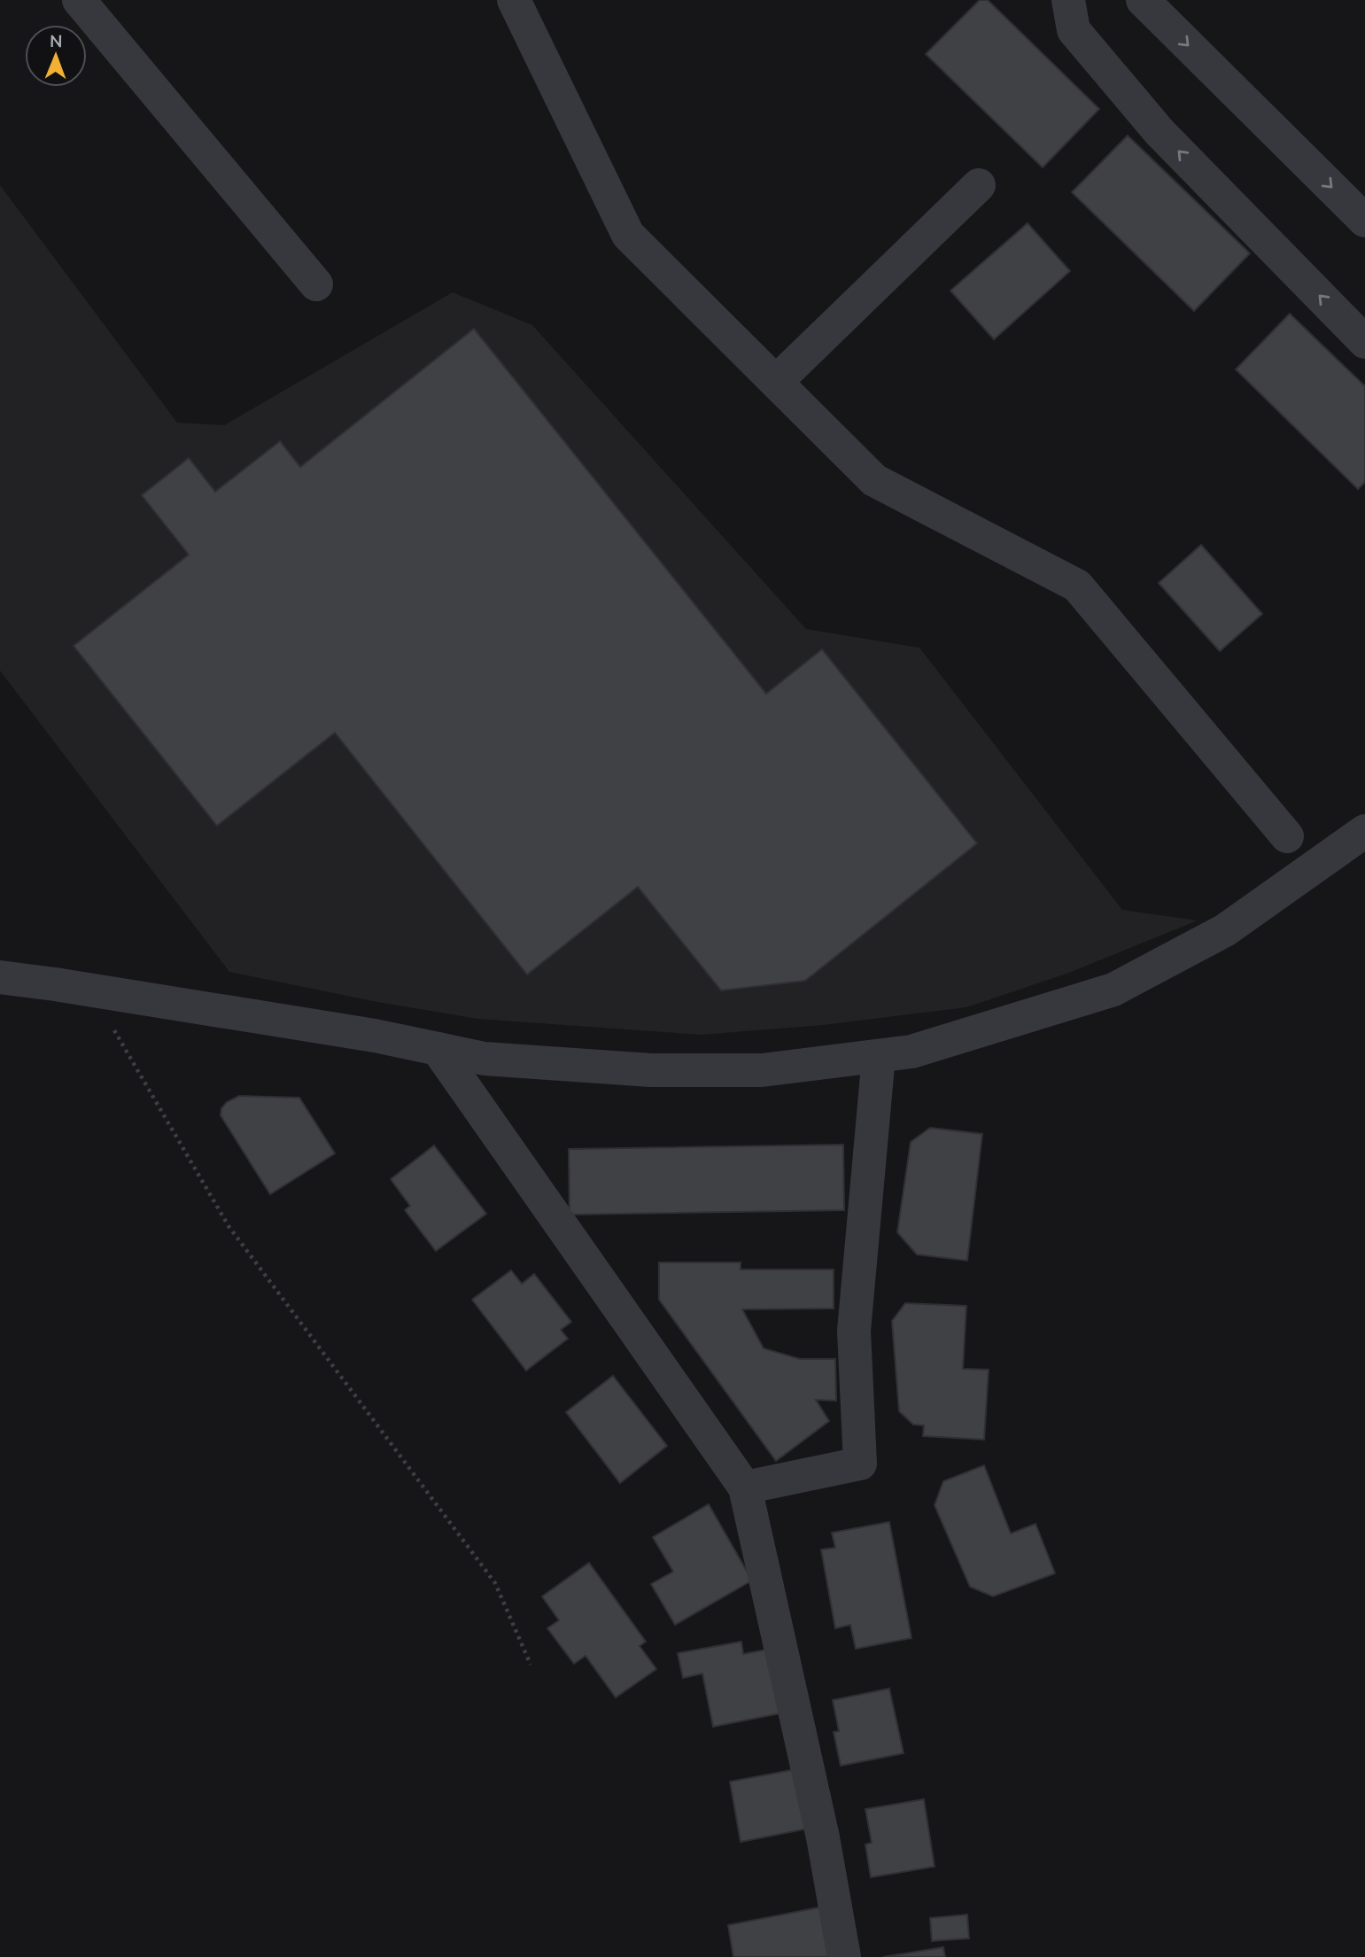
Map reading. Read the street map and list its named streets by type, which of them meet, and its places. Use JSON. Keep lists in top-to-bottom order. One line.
{"north":"top"}
